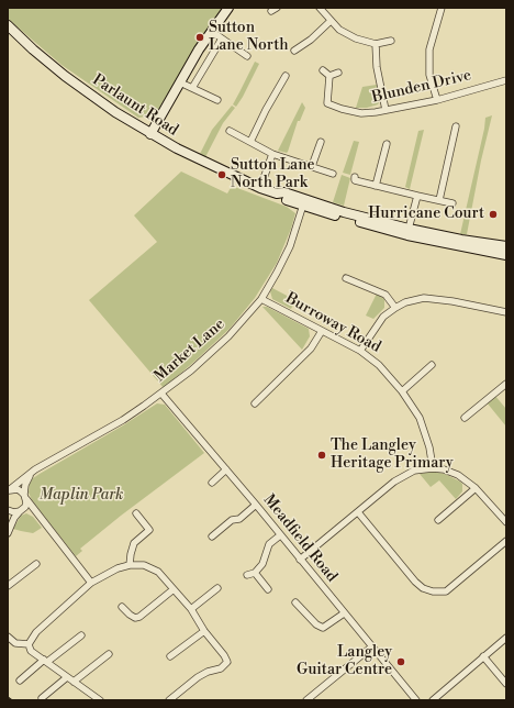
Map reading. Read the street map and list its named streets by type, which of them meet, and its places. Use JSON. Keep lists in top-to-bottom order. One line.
{"streets":{"street":["Blunden Drive","Parlaunt Road","Burroway Road","Market Lane","Meadfield Road"]},"crossings":[["Parlaunt Road","Market Lane"],["Burroway Road","Market Lane"],["Market Lane","Meadfield Road"]],"parks":["Maplin Park"],"places":["Sutton Lane North","Sutton Lane North Park","Hurricane Court","The Langley Heritage Primary","Langley Guitar Centre"]}
